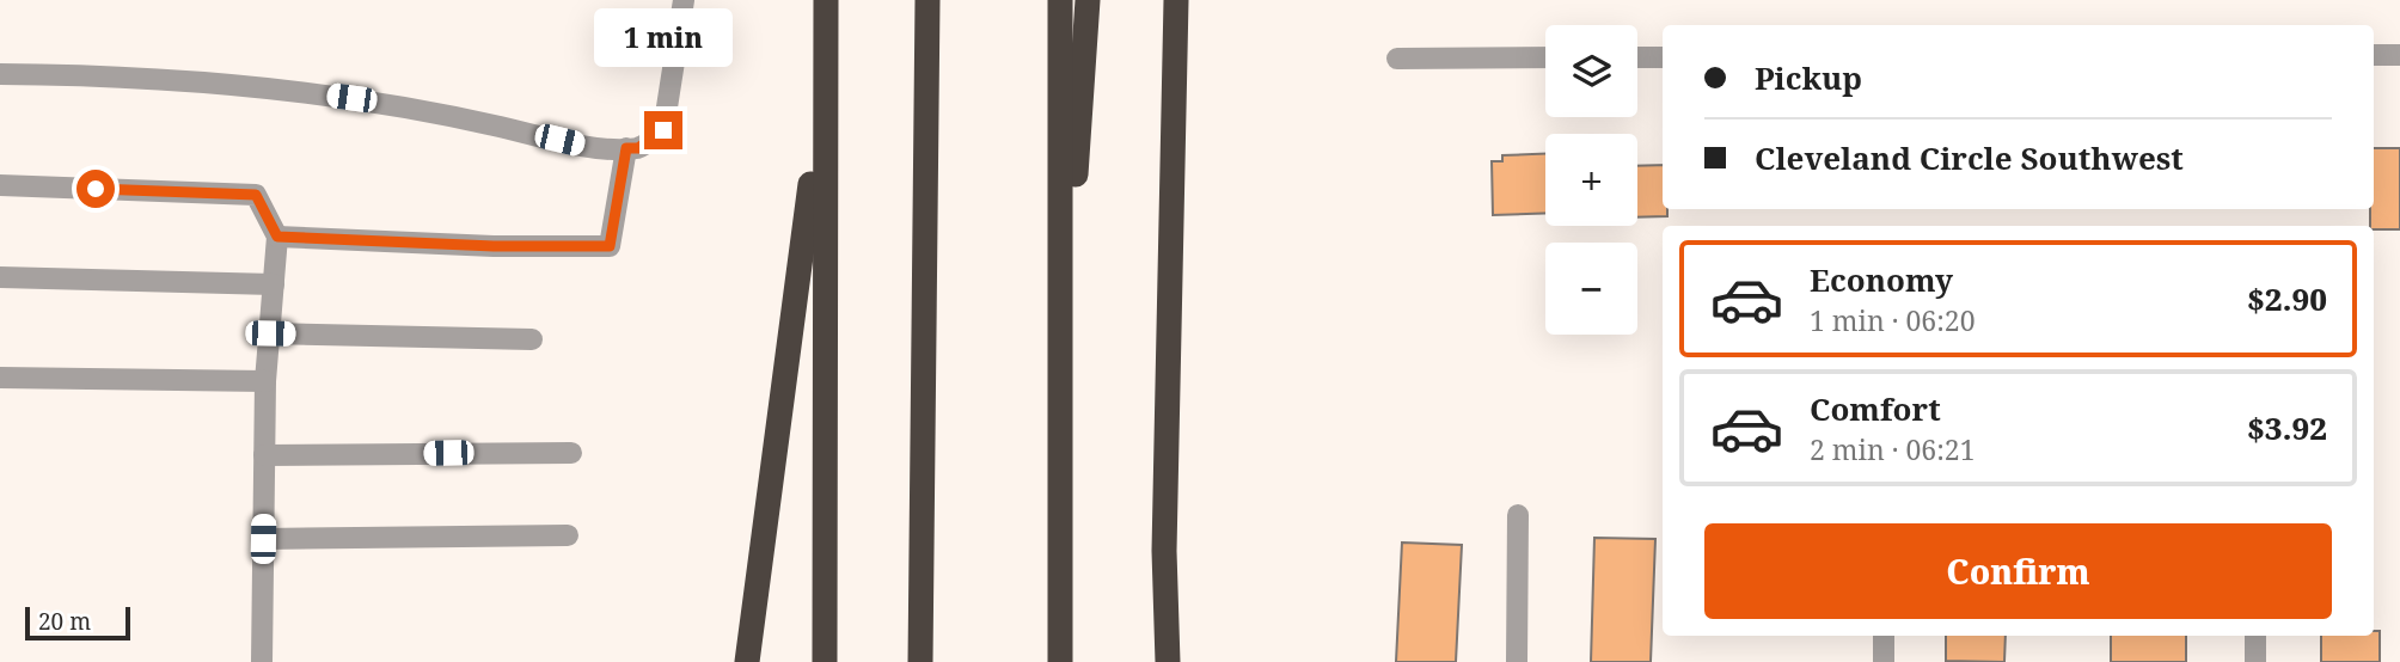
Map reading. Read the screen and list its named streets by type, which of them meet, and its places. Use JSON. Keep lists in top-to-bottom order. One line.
{"scale_bar":"20 m","page":{"bubble":"1 min","map_buttons":["+","−"],"banner":["Pickup","Cleveland Circle Southwest"],"list":[{"name":"Economy","note":"1 min · 06:20","value":"$2.90"},{"name":"Comfort","note":"2 min · 06:21","value":"$3.92"}],"buttons":"Confirm","scale":"20 m"}}
